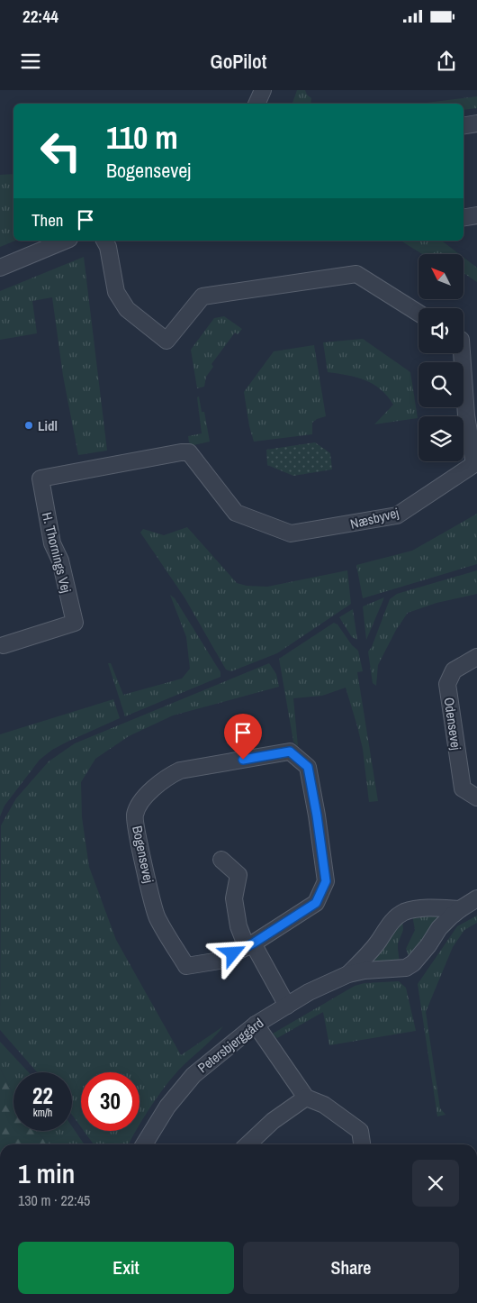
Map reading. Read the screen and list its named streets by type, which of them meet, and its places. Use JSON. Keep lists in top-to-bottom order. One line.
{"streets":{"street":["Næsbyvej","H. Thornings Vej","Odensevej","Bogensevej","Petersbjerggård"]},"crossings":[["Næsbyvej","H. Thornings Vej"]],"places":["Lidl"],"north":"top left","page":{"status":"22:44","header":"GoPilot","turn":["110 m","Bogensevej"],"then":"Then","speed":"22 km/h","limit":"30","heading":["1 min","130 m · 22:45"],"buttons":["Exit","Share"]}}
